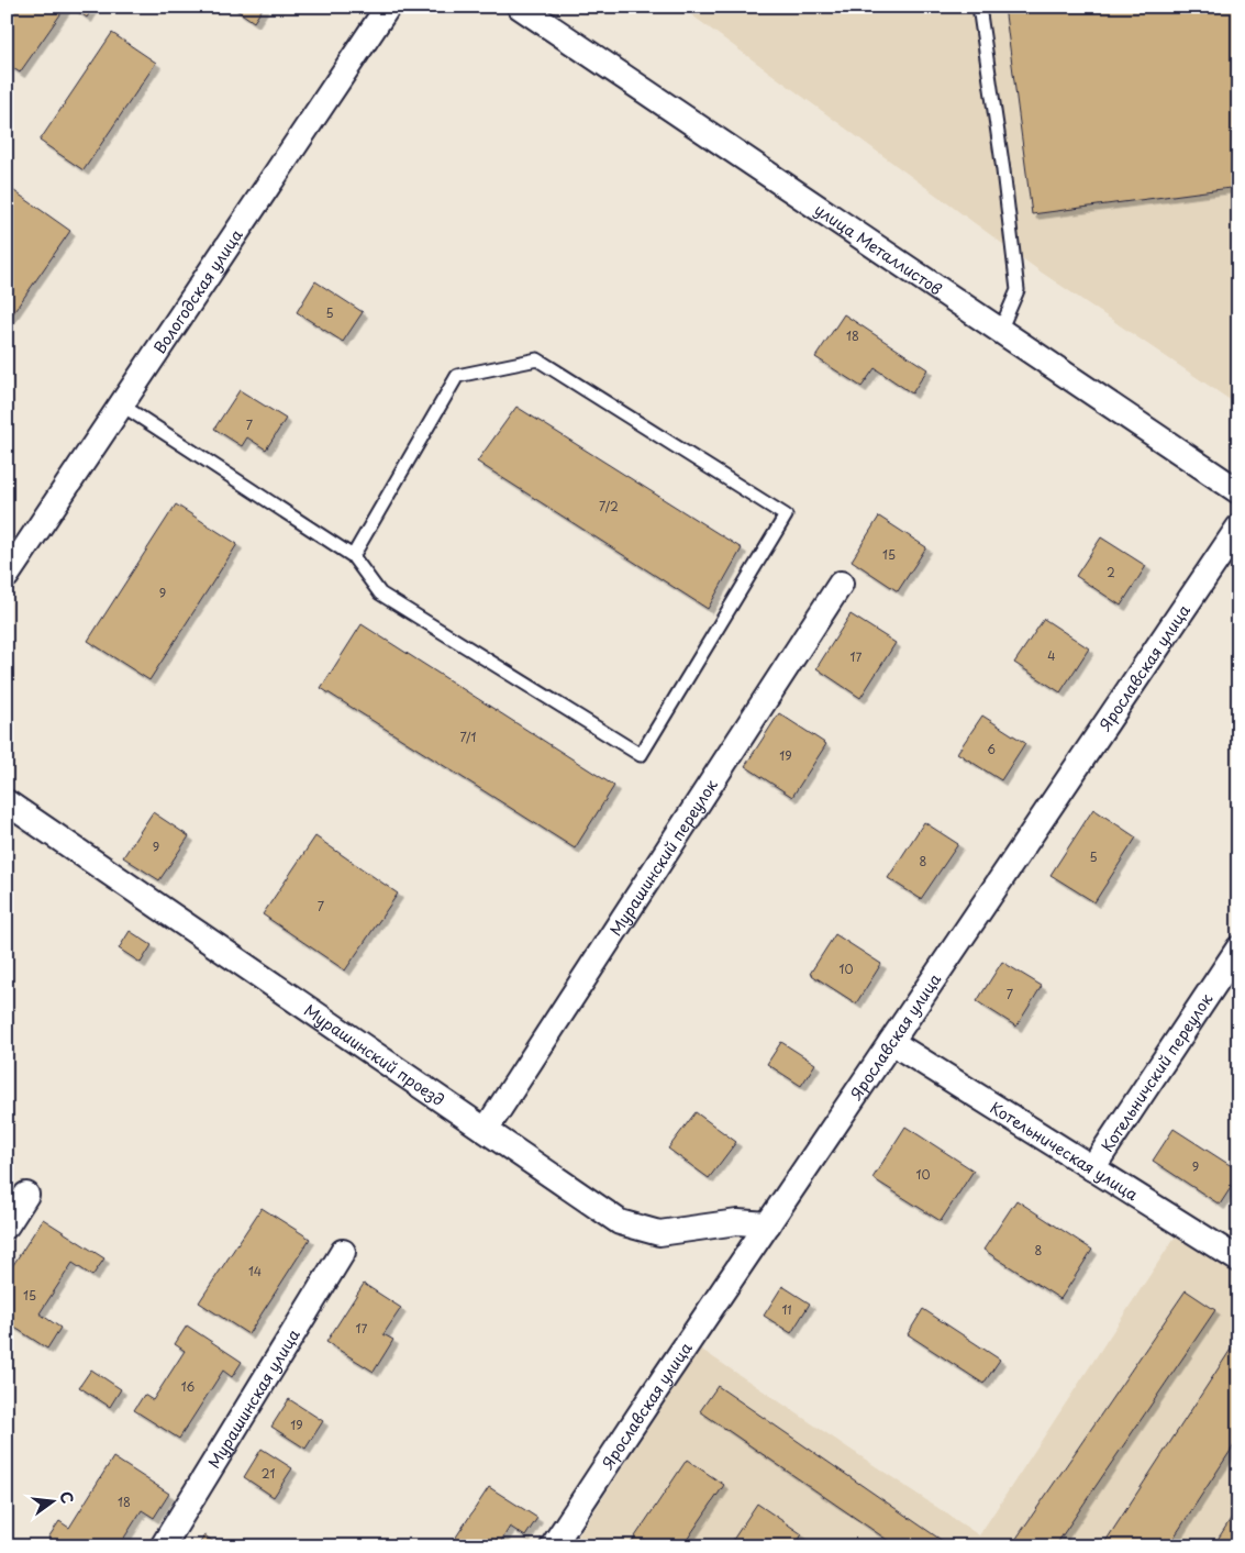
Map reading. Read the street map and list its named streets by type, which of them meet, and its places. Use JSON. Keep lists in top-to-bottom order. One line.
{"streets":{"street":["улица Металлистов","Вологодская улица","Ярославская улица","Мурашинский переулок","Мурашинский проезд","Котельничский переулок","Котельническая улица","Мурашинская улица"]},"crossings":[["Ярославская улица","Мурашинский проезд"],["Ярославская улица","Котельническая улица"],["Мурашинский переулок","Мурашинский проезд"],["Котельничский переулок","Котельническая улица"]],"house_numbers":["5","18","7","7/2","15","2","9","4","17","7/1","6","19","9","5","8","7","10","7","9","10","8","14","15","11","17","16","19","21","18"],"north":"right"}
